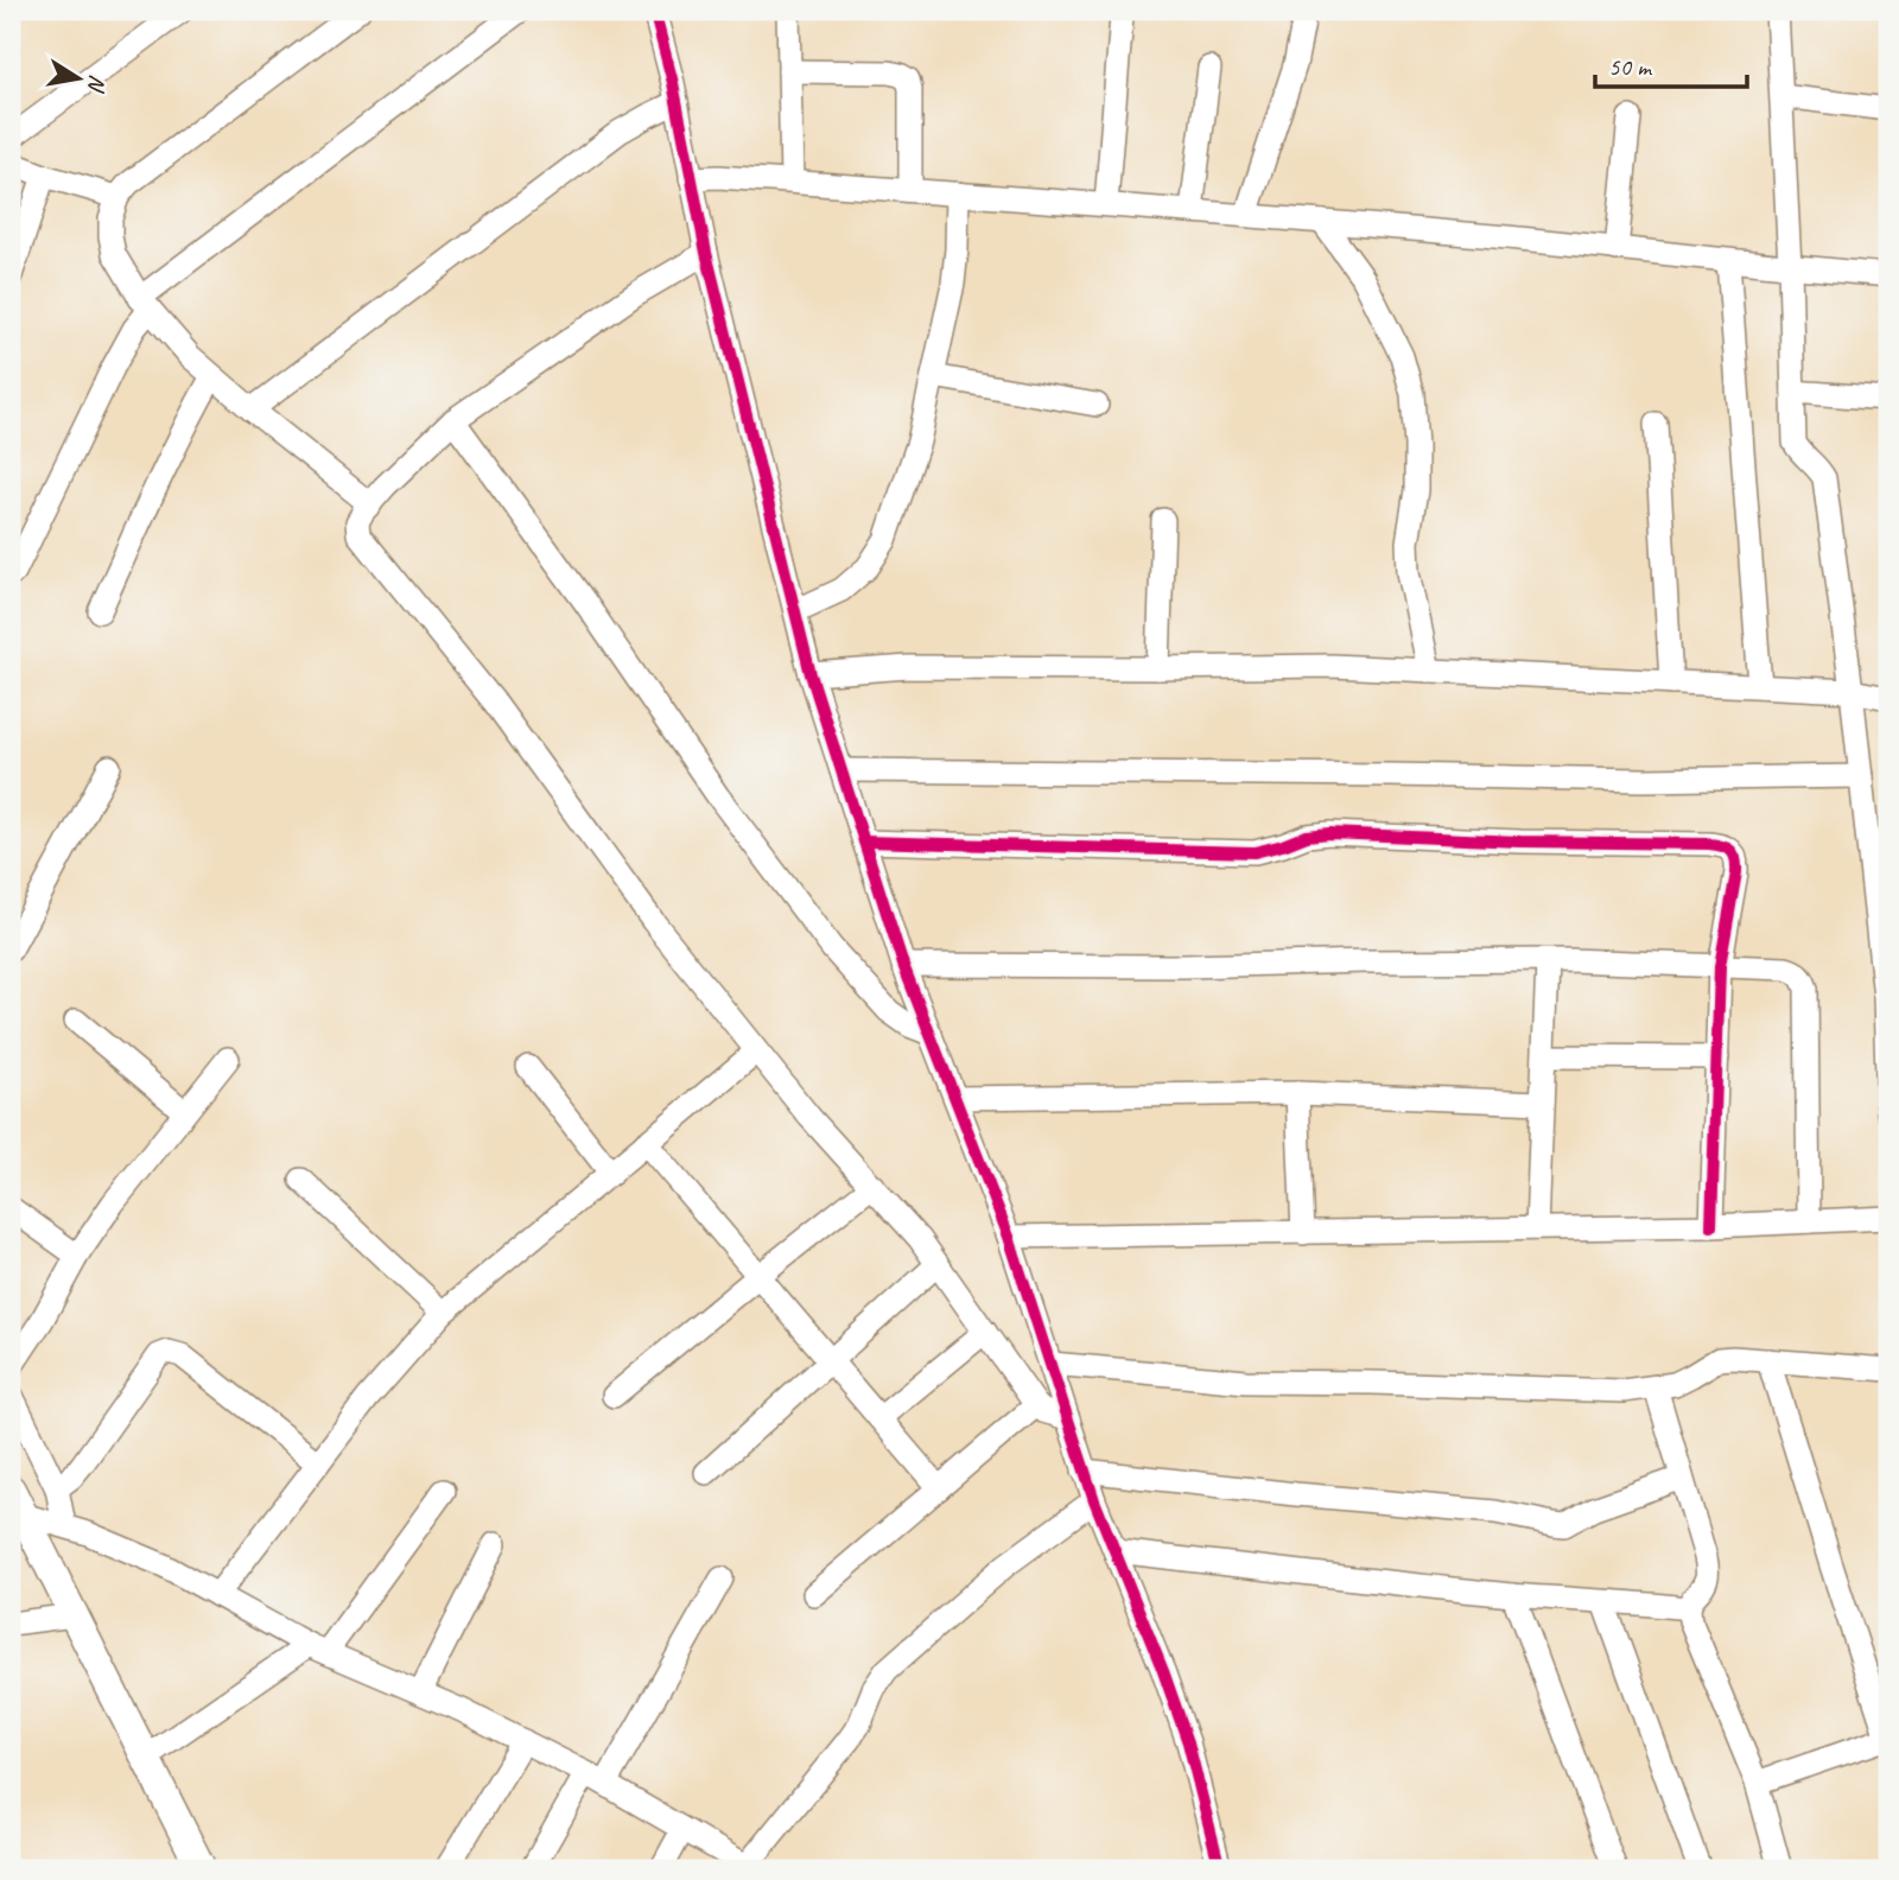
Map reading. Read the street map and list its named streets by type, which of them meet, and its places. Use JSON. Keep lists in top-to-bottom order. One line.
{"scale_bar":"50 m","north":"right"}
